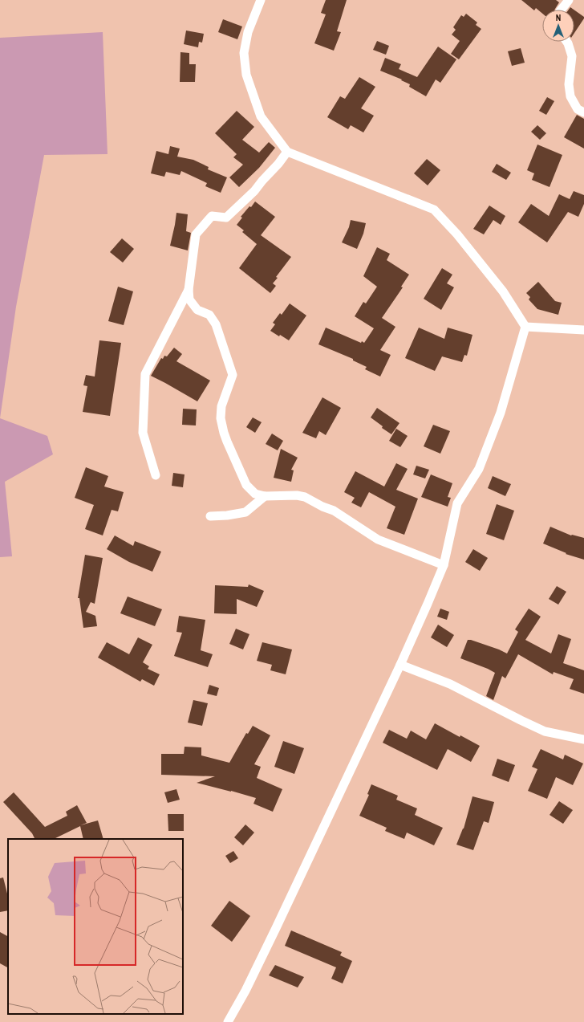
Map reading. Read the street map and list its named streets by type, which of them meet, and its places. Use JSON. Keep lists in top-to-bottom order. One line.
{"north":"top"}
